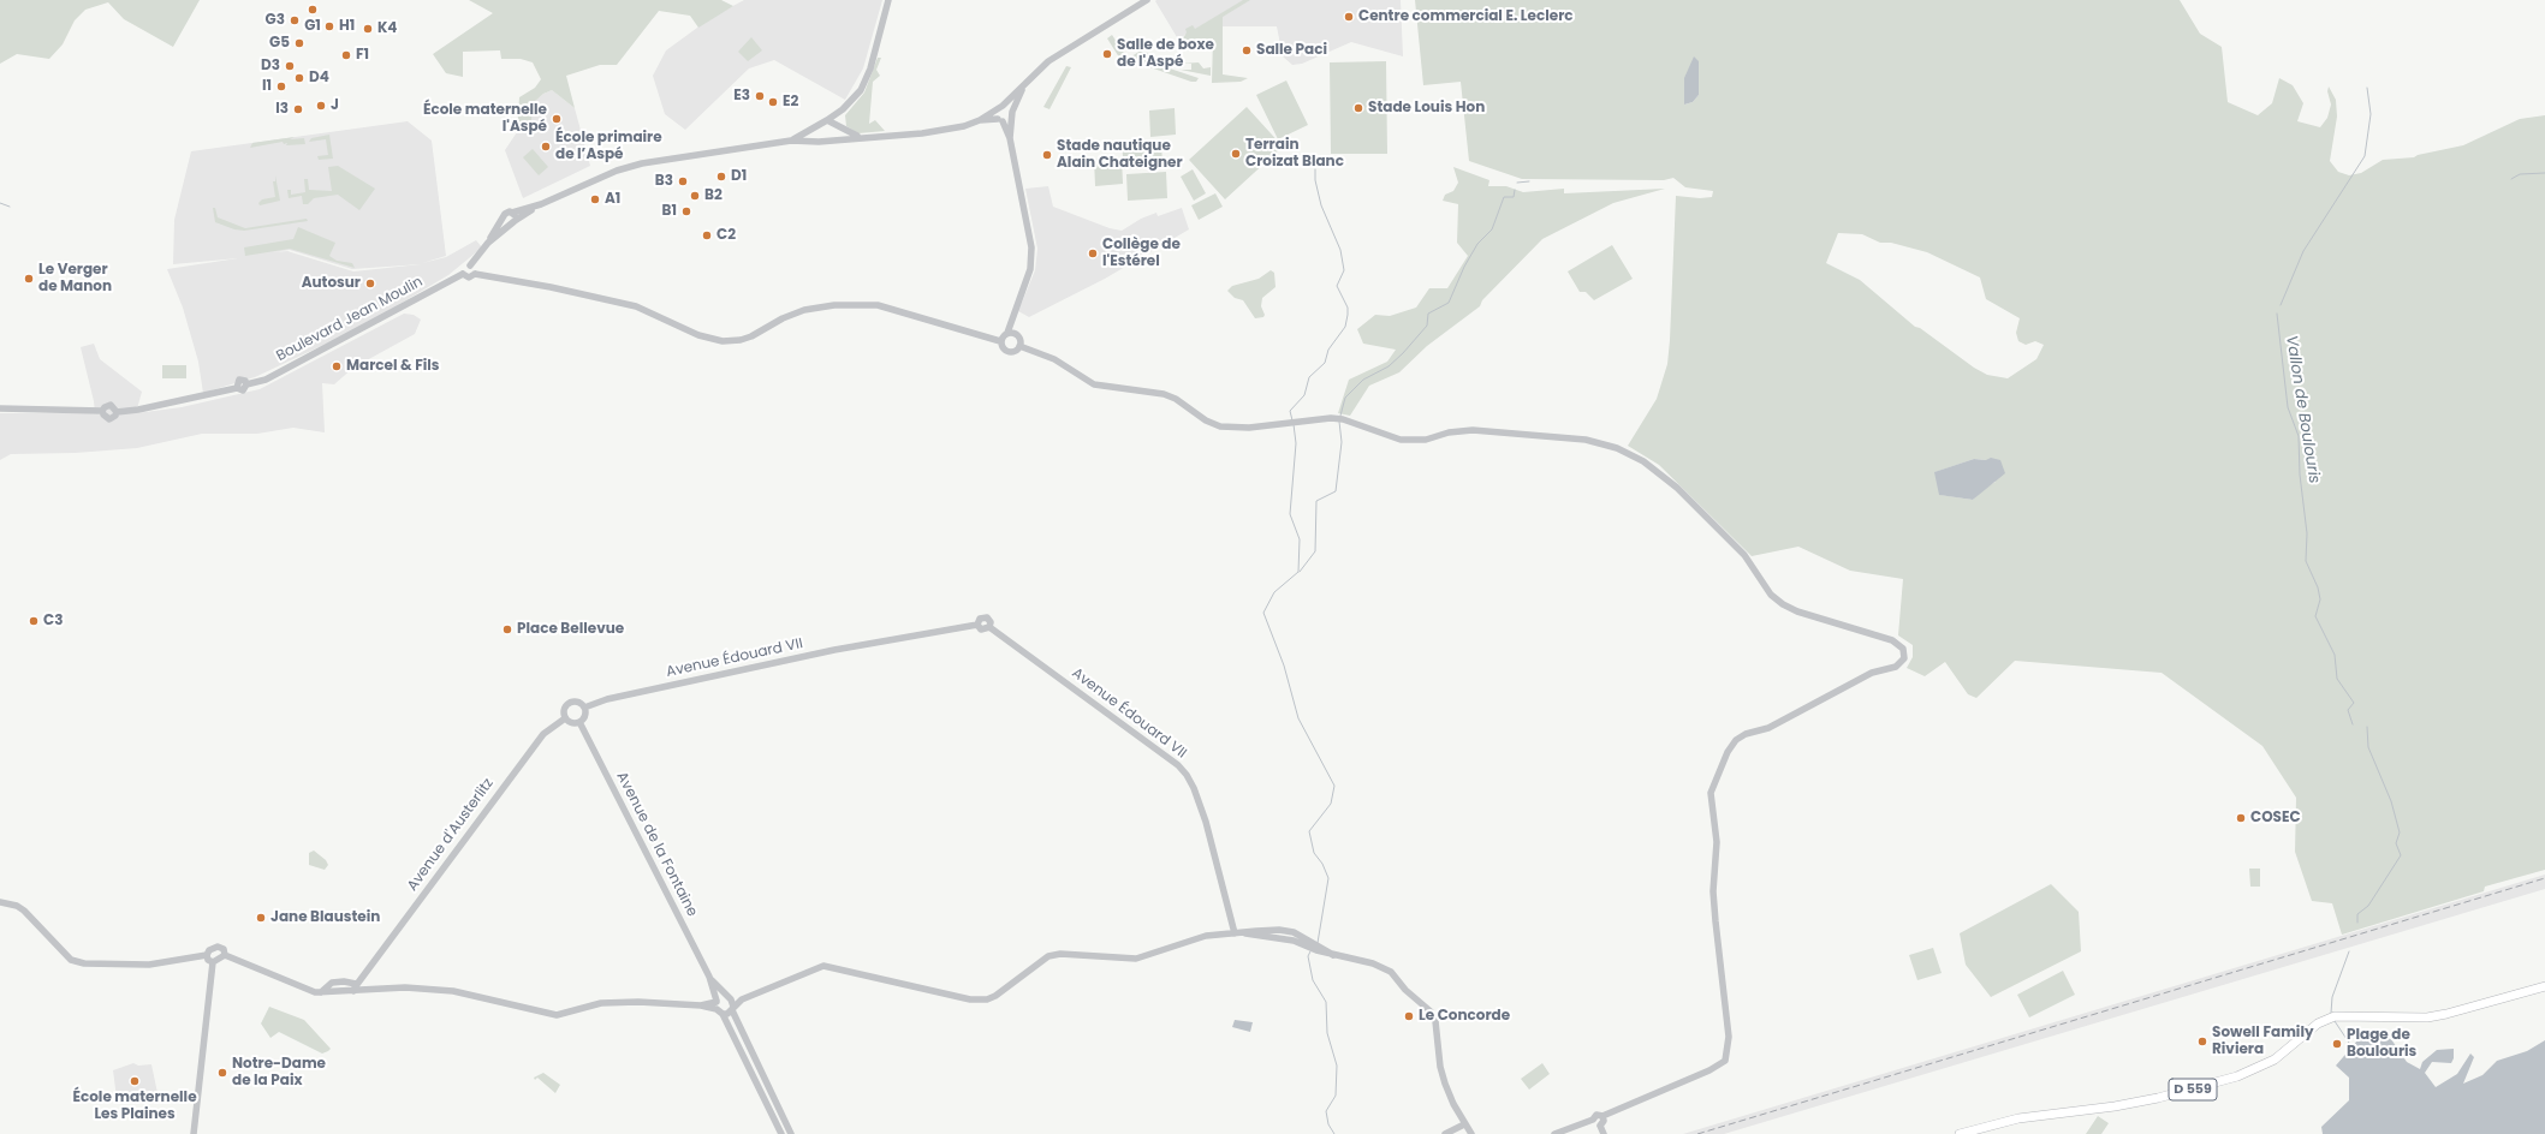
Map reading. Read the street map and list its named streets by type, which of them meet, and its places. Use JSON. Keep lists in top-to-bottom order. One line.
{"streets":{"main road":["D 559"],"street":["Boulevard Jean Moulin","Avenue Édouard VII","Avenue d'Austerlitz","Avenue de la Fontaine"]},"crossings":[["Avenue Édouard VII","Avenue d'Austerlitz"],["Avenue Édouard VII","Avenue de la Fontaine"],["Avenue d'Austerlitz","Avenue de la Fontaine"]],"water":["Vallon de Boulouris"],"places":["G1","Centre commercial E. Leclerc","G3","H1","K4","G5","Salle Paci","Salle de boxe de l'Aspé","F1","D3","D4","I1","E3","E2","J","Stade Louis Hon","I3","École maternelle l'Aspé","École primaire de l’Aspé","Terrain Croizat Blanc","Stade nautique Alain Chateigner","D1","B3","B2","A1","B1","C2","Collège de l'Estérel","Le Verger de Manon","Autosur","Marcel & Fils","C3","Place Bellevue","COSEC","Jane Blaustein","Le Concorde","Sowell Family Riviera","Plage de Boulouris","Notre-Dame de la Paix","École maternelle Les Plaines"]}
